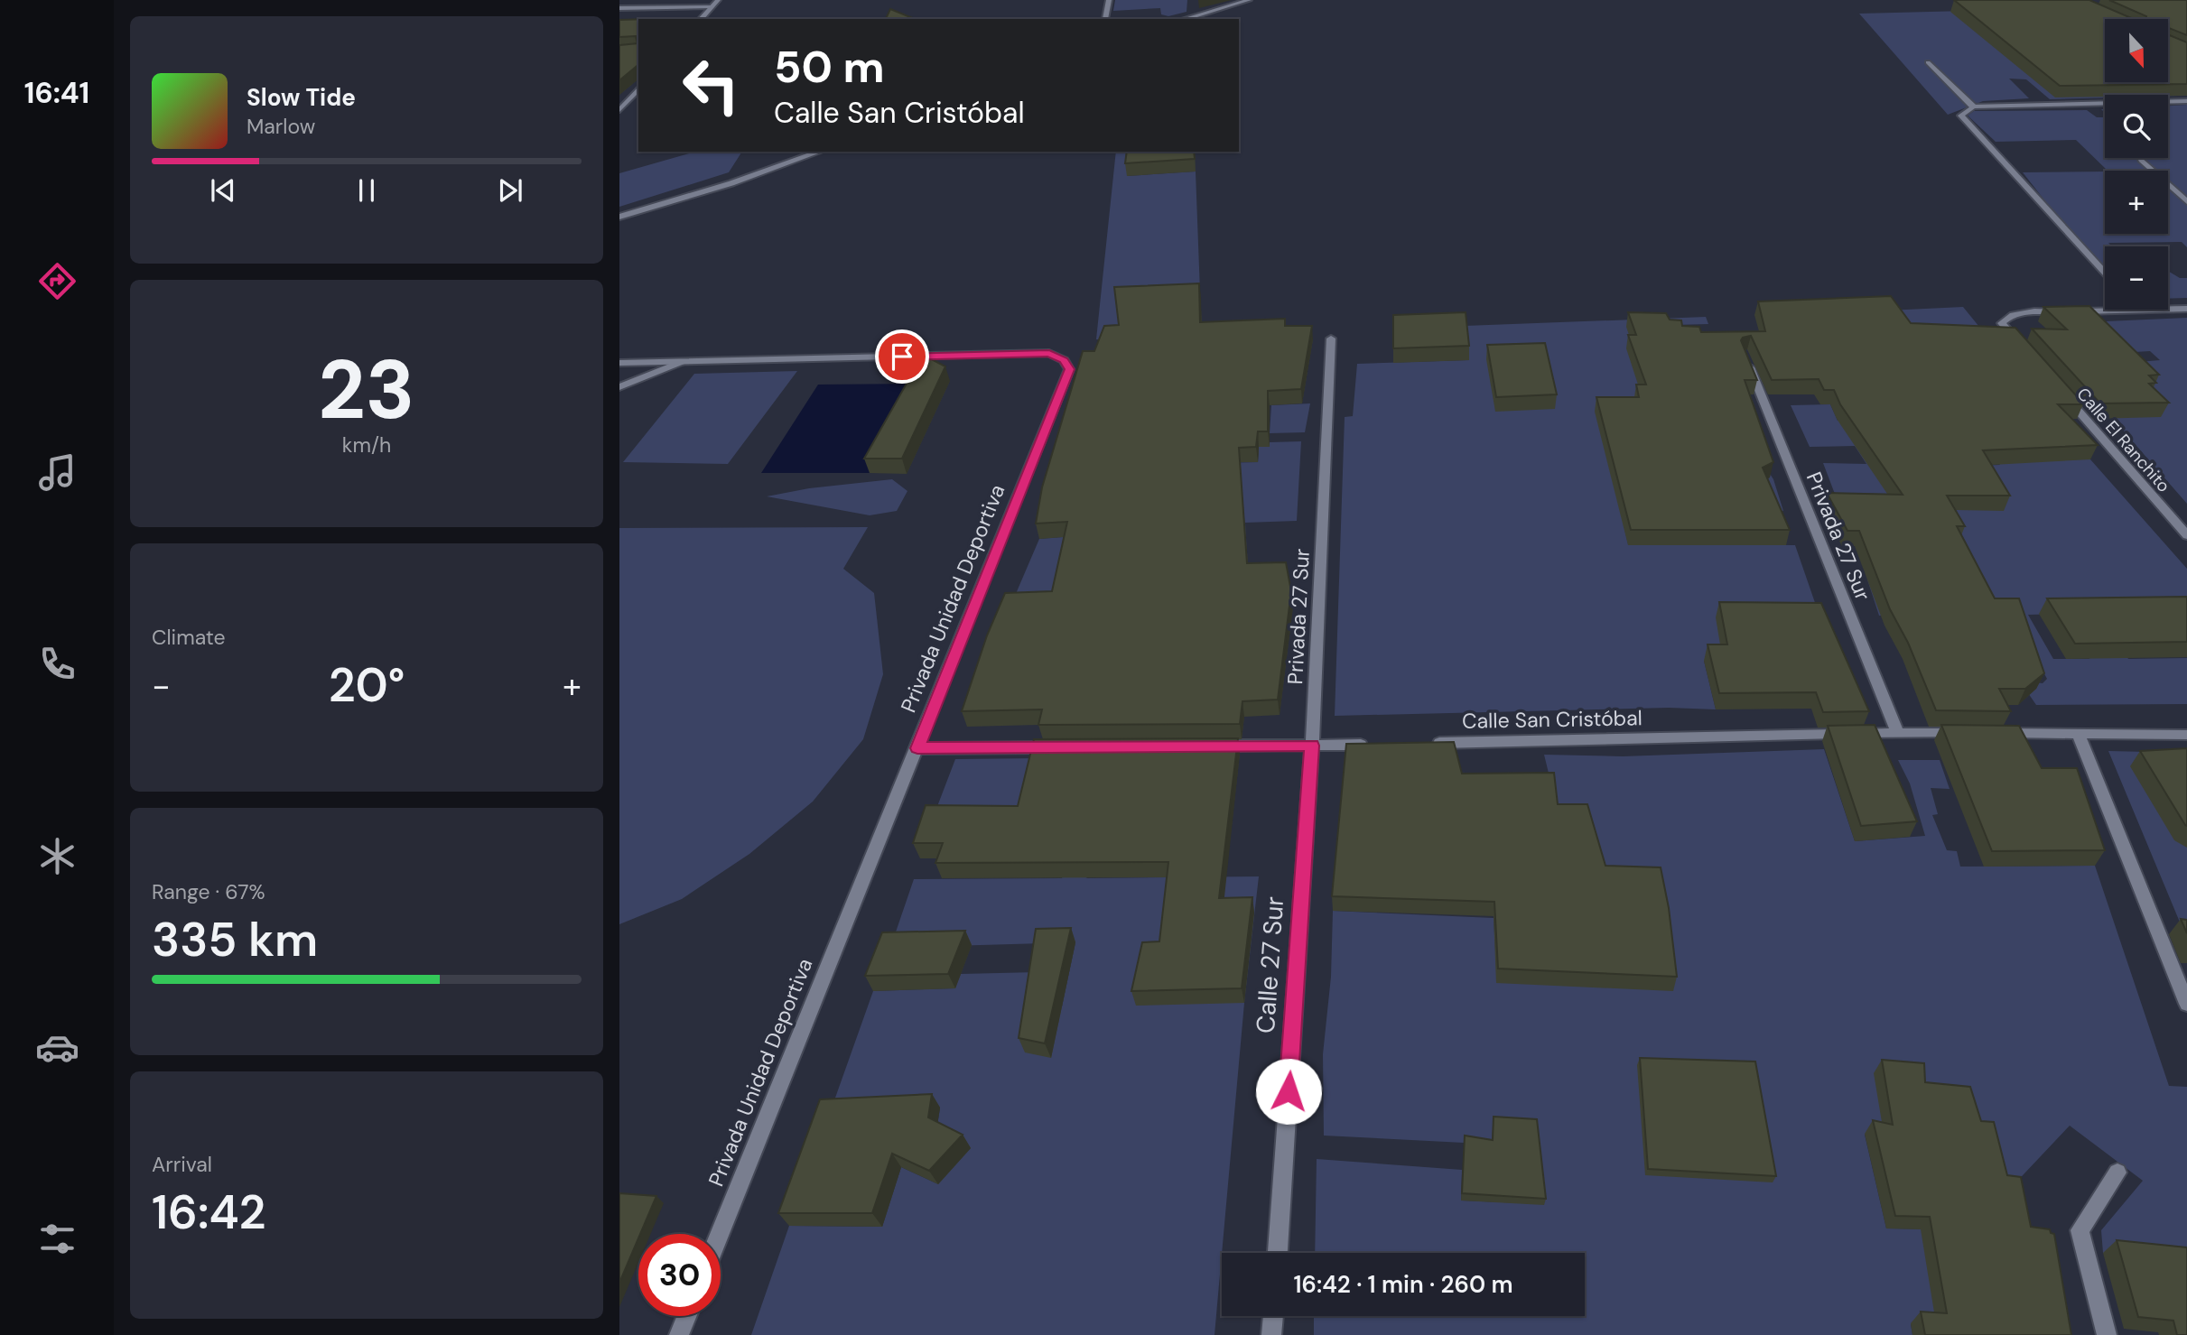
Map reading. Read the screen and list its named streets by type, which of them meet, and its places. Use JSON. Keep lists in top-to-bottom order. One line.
{"streets":{"street":["Calle El Ranchito","Privada 27 Sur","Privada Unidad Deportiva","Calle San Cristóbal","Calle 27 Sur"]},"crossings":[["Privada 27 Sur","Calle San Cristóbal"],["Privada 27 Sur","Calle 27 Sur"]],"north":"bottom","page":{"tabs":"16:41","map_buttons":["+","−"],"turn":["50 m","Calle San Cristóbal"],"song":["Slow Tide","Marlow"],"tile":[["23","km/h"],"Climate",["Range · 67%","335 km"],["Arrival","16:42"]],"heat":["−","20°","+"],"limit":"30","trip":"16:42 · 1 min · 260 m"}}
